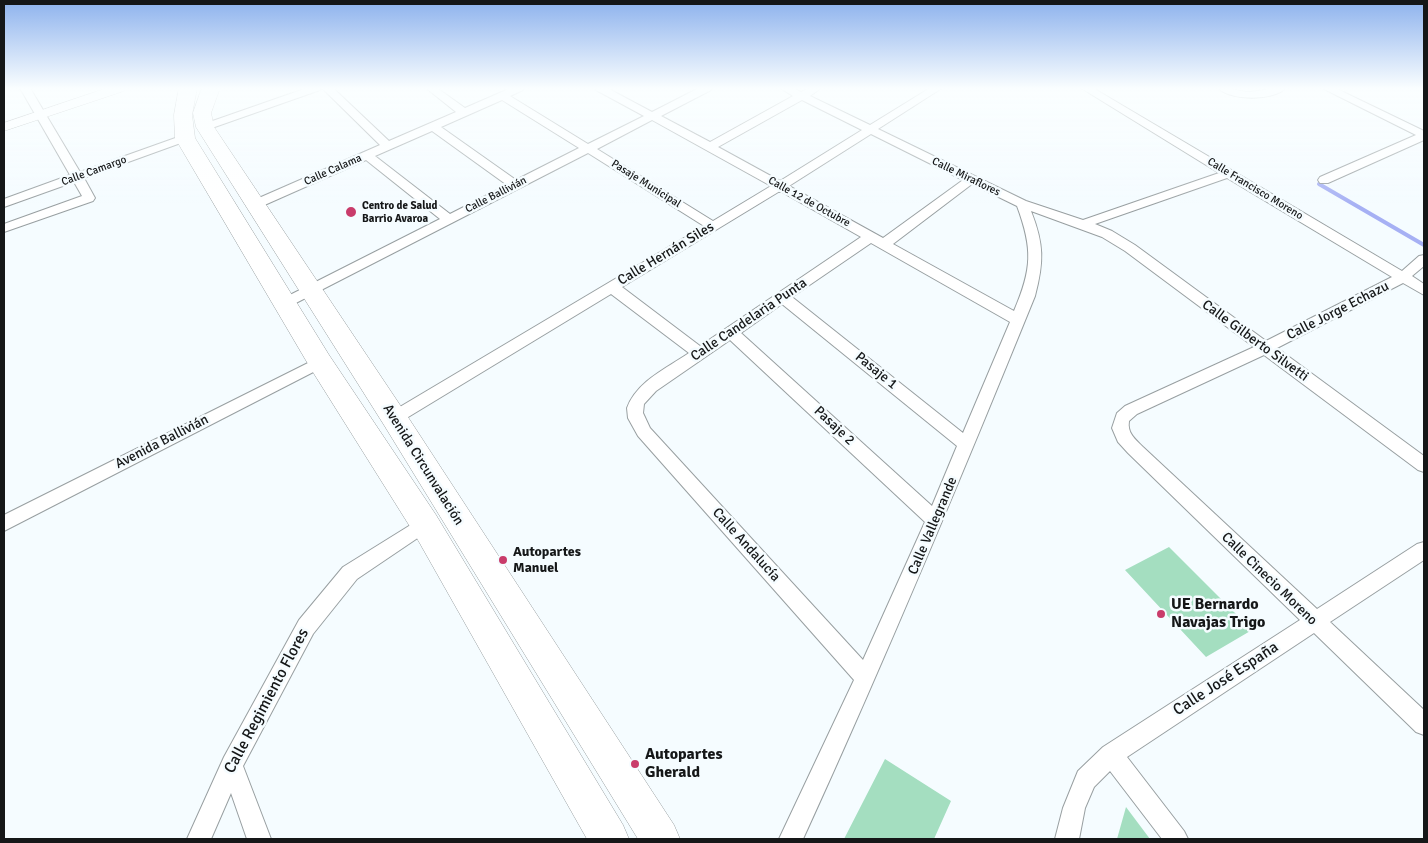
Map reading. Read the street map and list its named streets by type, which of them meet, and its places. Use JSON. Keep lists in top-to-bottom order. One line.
{"streets":{"highway":["Avenida Circunvalación"],"street":["Calle Calama","Calle Camargo","Calle Miraflores","Pasaje Municipal","Calle Francisco Moreno","Calle Ballivián","Calle 12 de Octubre","Calle Hernán Siles","Calle Jorge Echazu","Calle Candelaria Punta","Calle Gilberto Silvetti","Pasaje 1","Pasaje 2","Avenida Ballivián","Calle Vallegrande","Calle Andalucía","Calle Cinecio Moreno","Calle José España","Calle Regimiento Flores"]},"crossings":[["Calle Calama","Avenida Circunvalación"],["Calle Camargo","Avenida Circunvalación"],["Calle Miraflores","Calle Hernán Siles"],["Calle Miraflores","Calle Candelaria Punta"],["Calle Miraflores","Calle Gilberto Silvetti"],["Calle Miraflores","Calle Vallegrande"],["Pasaje Municipal","Calle Ballivián"],["Pasaje Municipal","Calle Hernán Siles"],["Calle Francisco Moreno","Calle Jorge Echazu"],["Calle Ballivián","Avenida Circunvalación"],["Calle 12 de Octubre","Calle Hernán Siles"],["Calle 12 de Octubre","Calle Candelaria Punta"],["Calle 12 de Octubre","Calle Vallegrande"],["Calle Hernán Siles","Avenida Circunvalación"],["Calle Jorge Echazu","Calle Gilberto Silvetti"],["Calle Jorge Echazu","Calle Cinecio Moreno"],["Calle Candelaria Punta","Pasaje 1"],["Calle Candelaria Punta","Pasaje 2"],["Calle Candelaria Punta","Calle Andalucía"],["Pasaje 1","Calle Vallegrande"],["Pasaje 2","Calle Vallegrande"],["Avenida Ballivián","Avenida Circunvalación"],["Avenida Circunvalación","Calle Regimiento Flores"],["Calle Vallegrande","Calle Andalucía"],["Calle Cinecio Moreno","Calle José España"]],"places":["Centro de Salud Barrio Avaroa","Autopartes Manuel","UE Bernardo Navajas Trigo","Autopartes Gherald"]}
